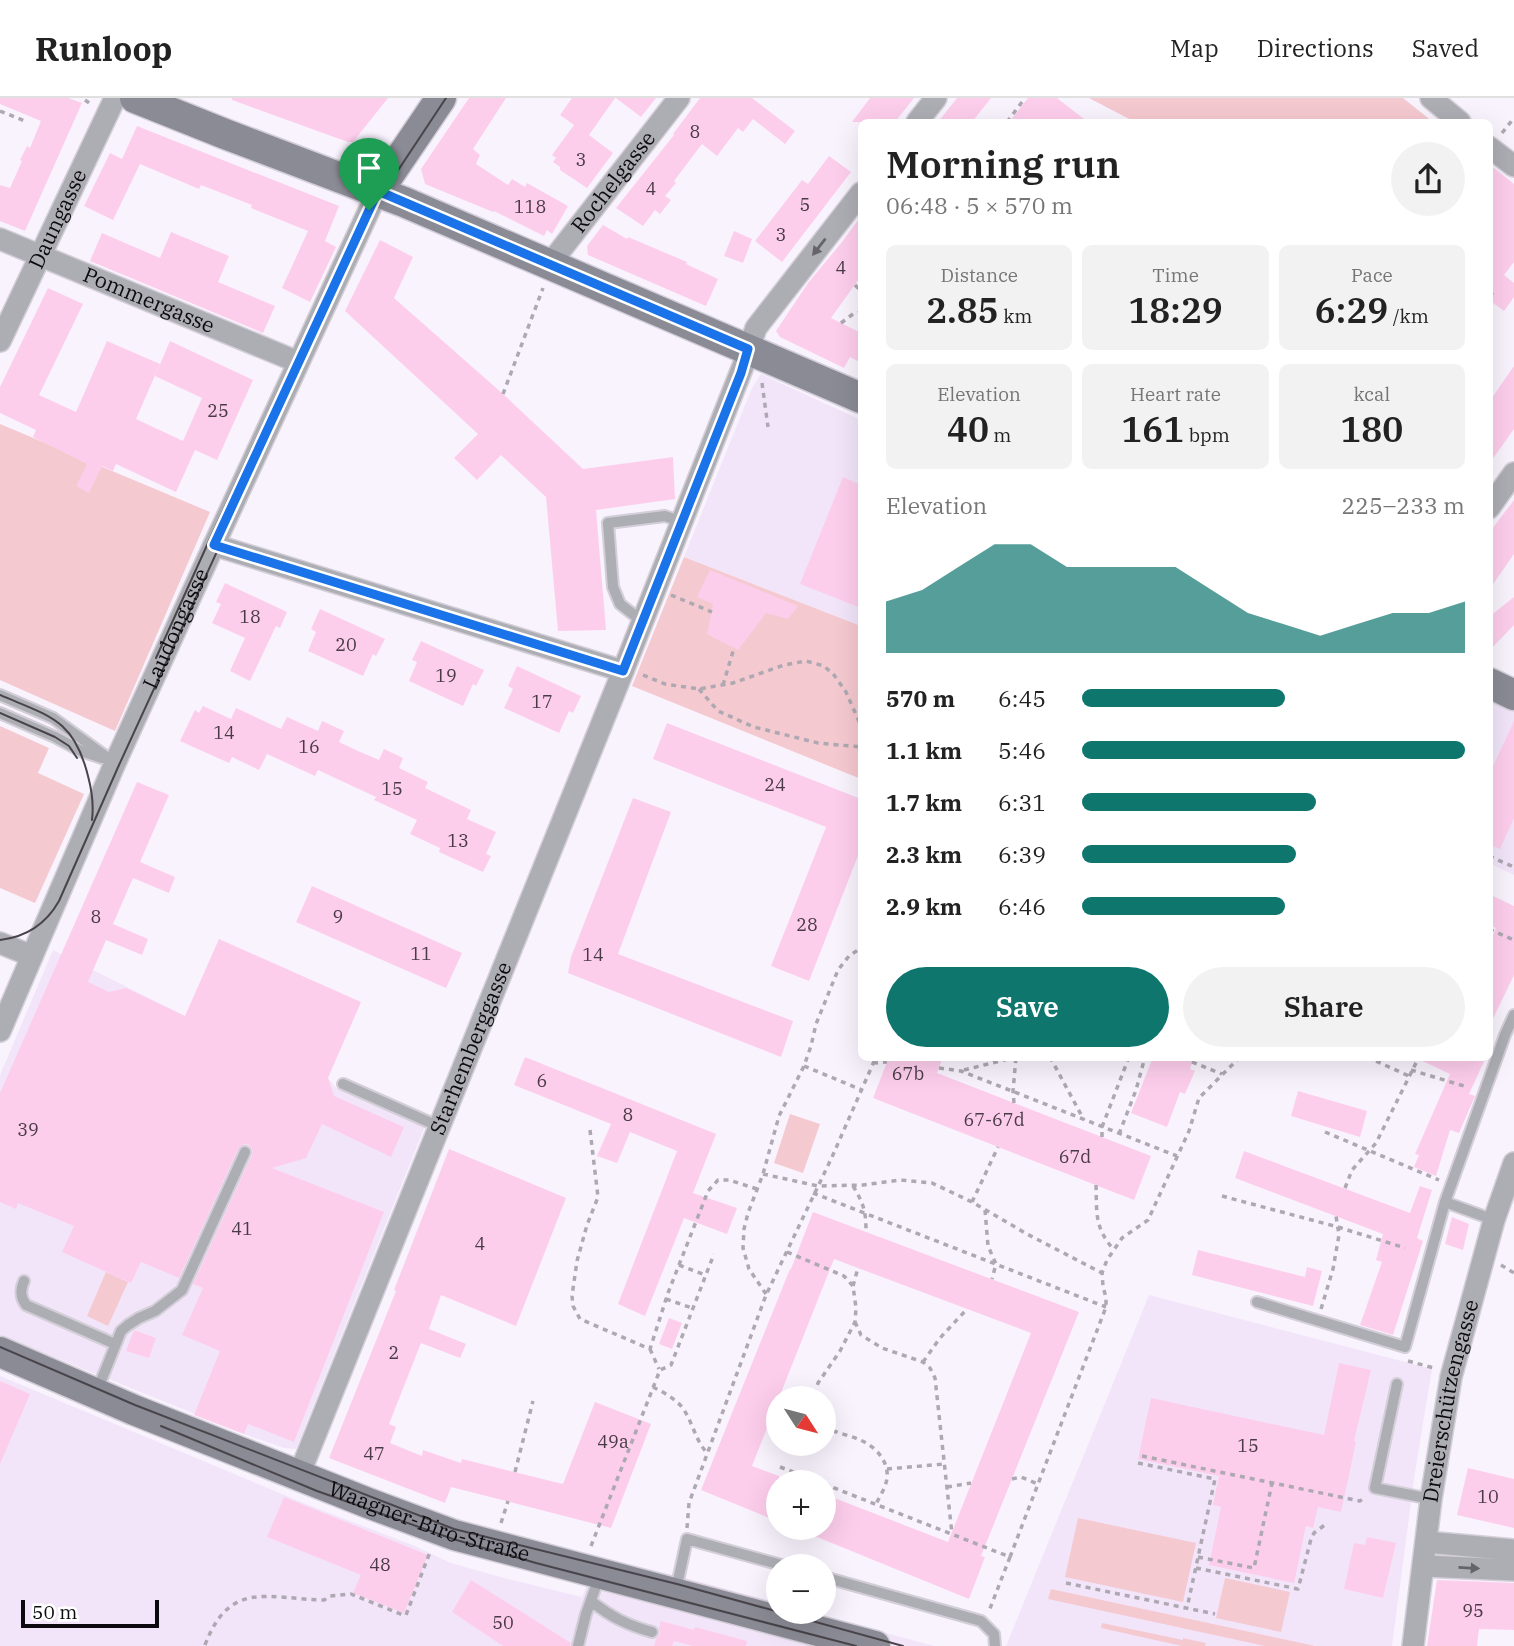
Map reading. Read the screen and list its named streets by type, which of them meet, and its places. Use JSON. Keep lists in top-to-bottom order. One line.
{"streets":{"main road":["Waagner-Biro-Straße"],"street":["Rochelgasse","Daungasse","Pommergasse","Laudongasse","Starhemberggasse","Dreierschützengasse"]},"crossings":[["Daungasse","Pommergasse"],["Pommergasse","Laudongasse"],["Starhemberggasse","Waagner-Biro-Straße"]],"house_numbers":["8","3","4","5","118","3","4","25","18","20","19","17","14","16","24","15","13","8","9","28","11","14","67b","6","8","67-67d","39","67d","41","4","2","49a","15","47","10","48","95","50"],"scale_bar":"50 m","north":"bottom right","page":{"header":"Runloop","nav":["Map","Directions","Saved"],"heading":["Morning run","06:48 · 5 × 570 m"],"stats":[["Distance","2.85 km"],["Time","18:29"],["Pace","6:29 /km"],["Elevation","40 m"],["Heart rate","161 bpm"],["kcal","180"]],"chart":["Elevation","225–233 m"],"list":[{"name":"570 m","note":"6:45"},{"name":"1.1 km","note":"5:46"},{"name":"1.7 km","note":"6:31"},{"name":"2.3 km","note":"6:39"},{"name":"2.9 km","note":"6:46"}],"buttons":["Save","Share"],"map_buttons":["+","−"],"scale":"50 m"}}
